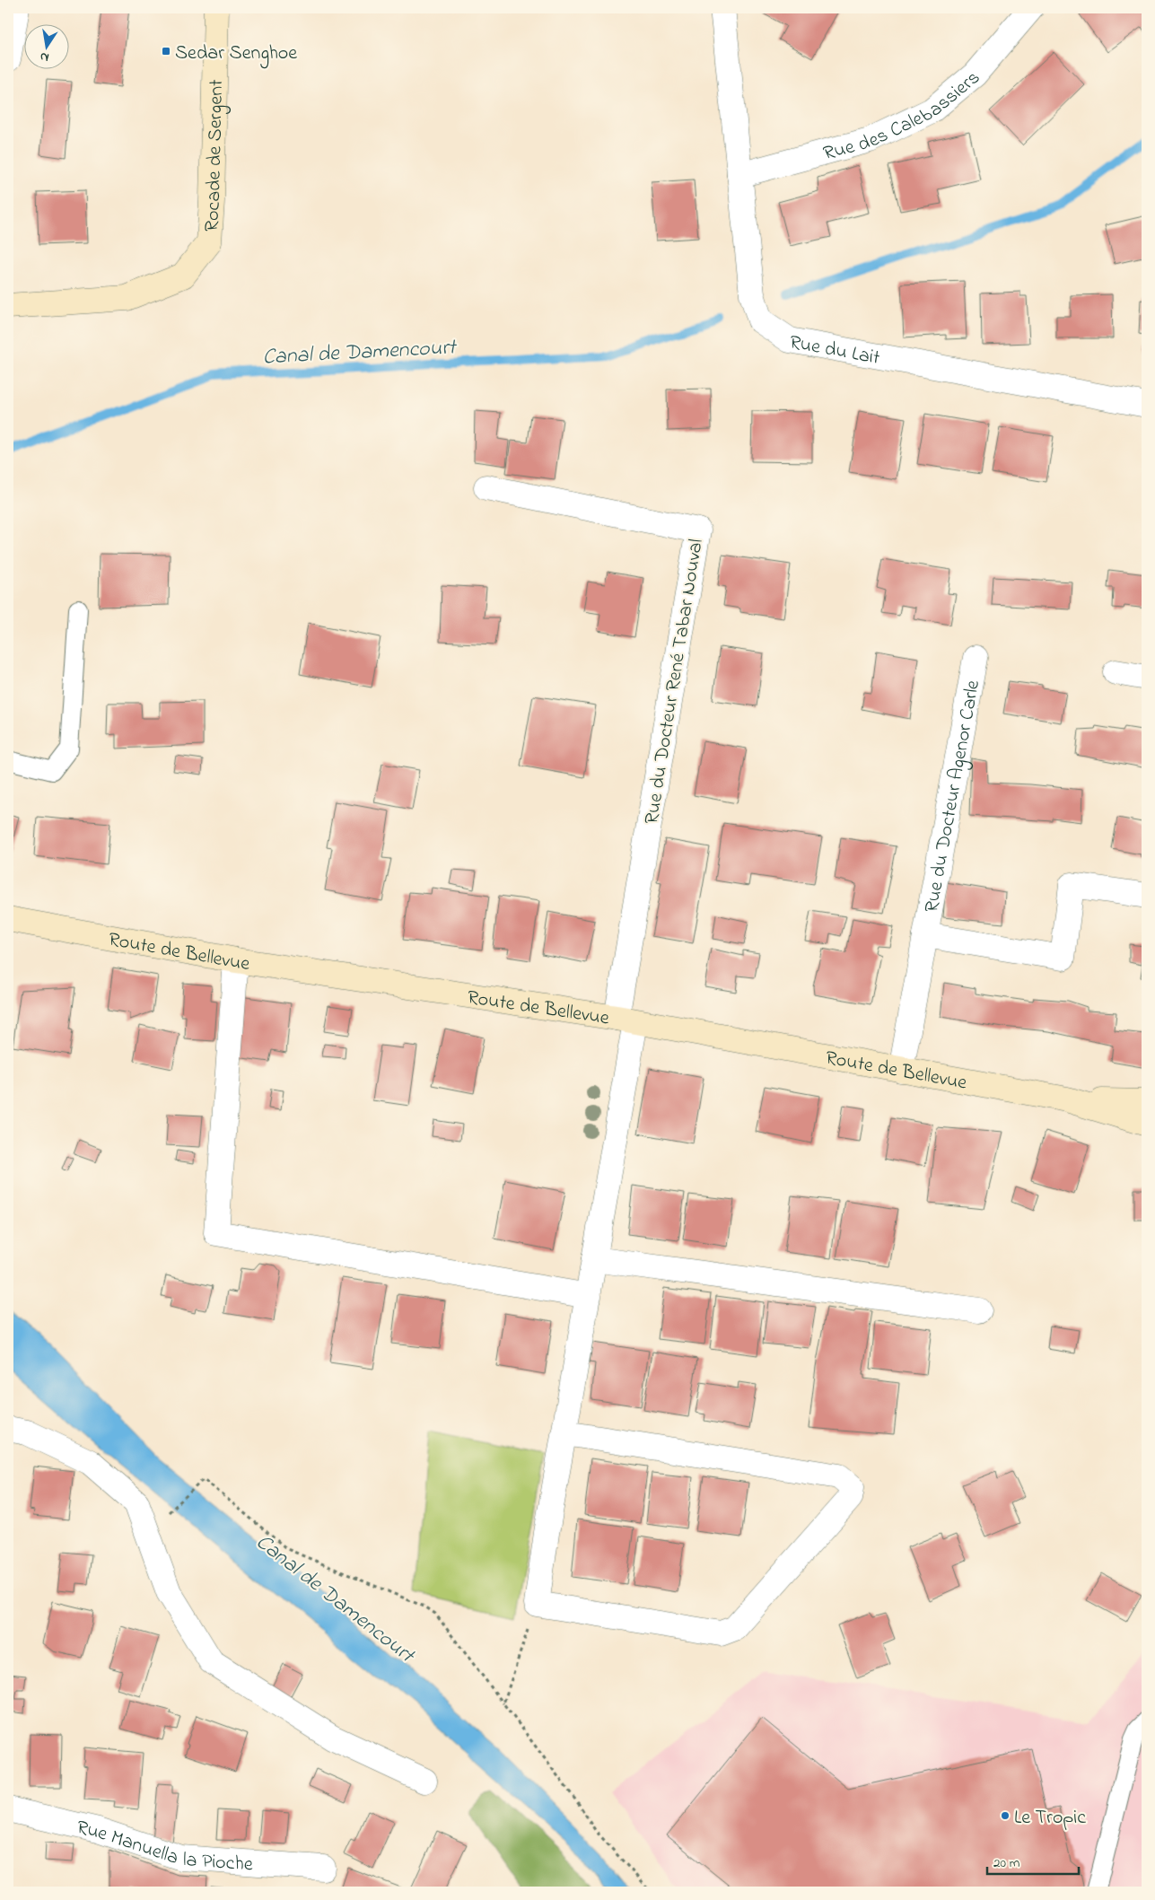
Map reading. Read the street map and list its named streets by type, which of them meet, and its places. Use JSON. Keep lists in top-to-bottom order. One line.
{"streets":{"main road":["Rocade de Sergent","Route de Bellevue"],"street":["Rue des Calebassiers","Rue du Lait","Rue du Docteur René Tabar Nouval","Rue du Docteur Agenor Carle","Rue Manuella la Pioche"]},"crossings":[["Rue des Calebassiers","Rue du Lait"],["Rue du Docteur René Tabar Nouval","Route de Bellevue"],["Rue du Docteur Agenor Carle","Route de Bellevue"]],"water":["Canal de Damencourt"],"places":{"transit":["Sedar Senghoe"],"other":["Le Tropic"]},"scale_bar":"20 m","north":"bottom"}
